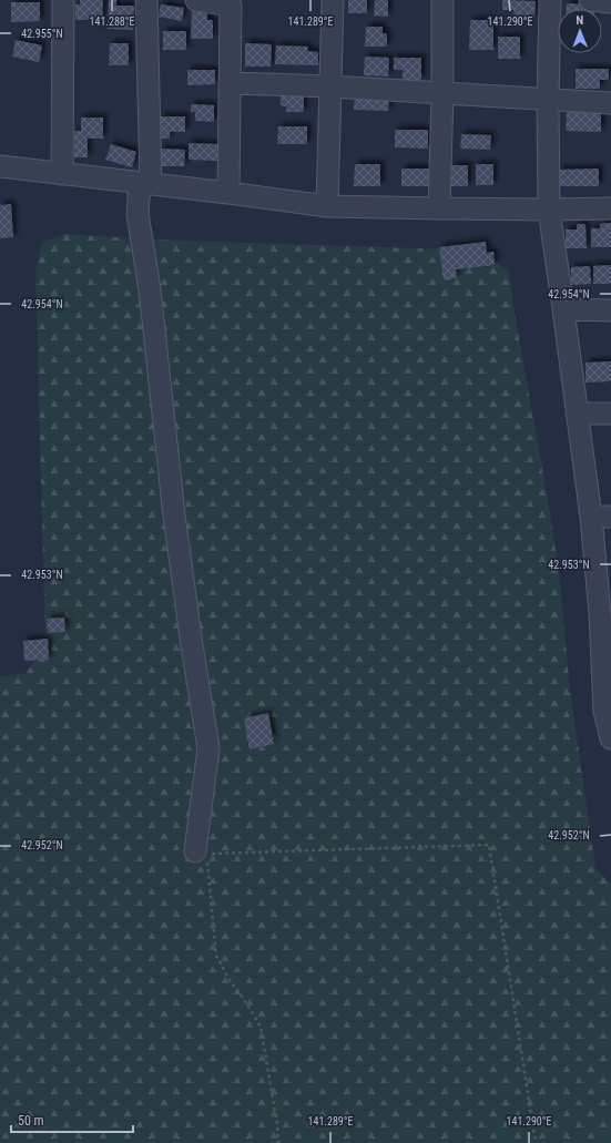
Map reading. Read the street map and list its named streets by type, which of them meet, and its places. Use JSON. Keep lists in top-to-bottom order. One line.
{"scale_bar":"50 m","north":"top","coordinates":["141.288°E","141.289°E","141.290°E","42.955°N","42.954°N","42.953°N","42.952°N"]}
